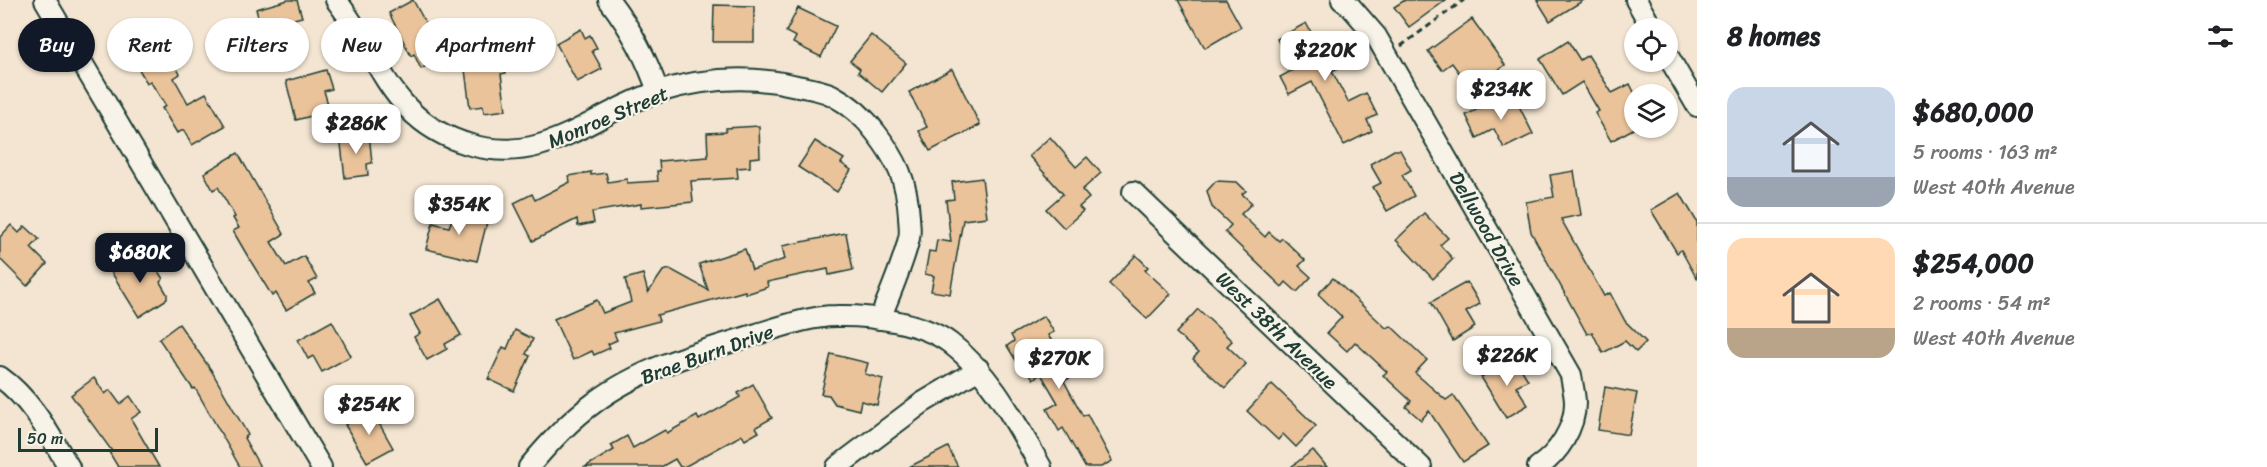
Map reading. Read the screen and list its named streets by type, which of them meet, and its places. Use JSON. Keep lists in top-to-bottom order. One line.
{"streets":{"street":["Monroe Street","Dellwood Drive","West 38th Avenue","Brae Burn Drive"]},"crossings":[["Monroe Street","Brae Burn Drive"]],"scale_bar":"50 m","page":{"heading":"8 homes","chip":["Buy","Rent","Filters","New","Apartment"],"price":["$220K","$234K","$286K","$354K","$680K","$226K","$270K","$254K"],"list":[{"name":"$680,000","note":"5 rooms · 163 m² · West 40th Avenue"},{"name":"$254,000","note":"2 rooms · 54 m² · West 40th Avenue"}],"scale":"50 m"}}
